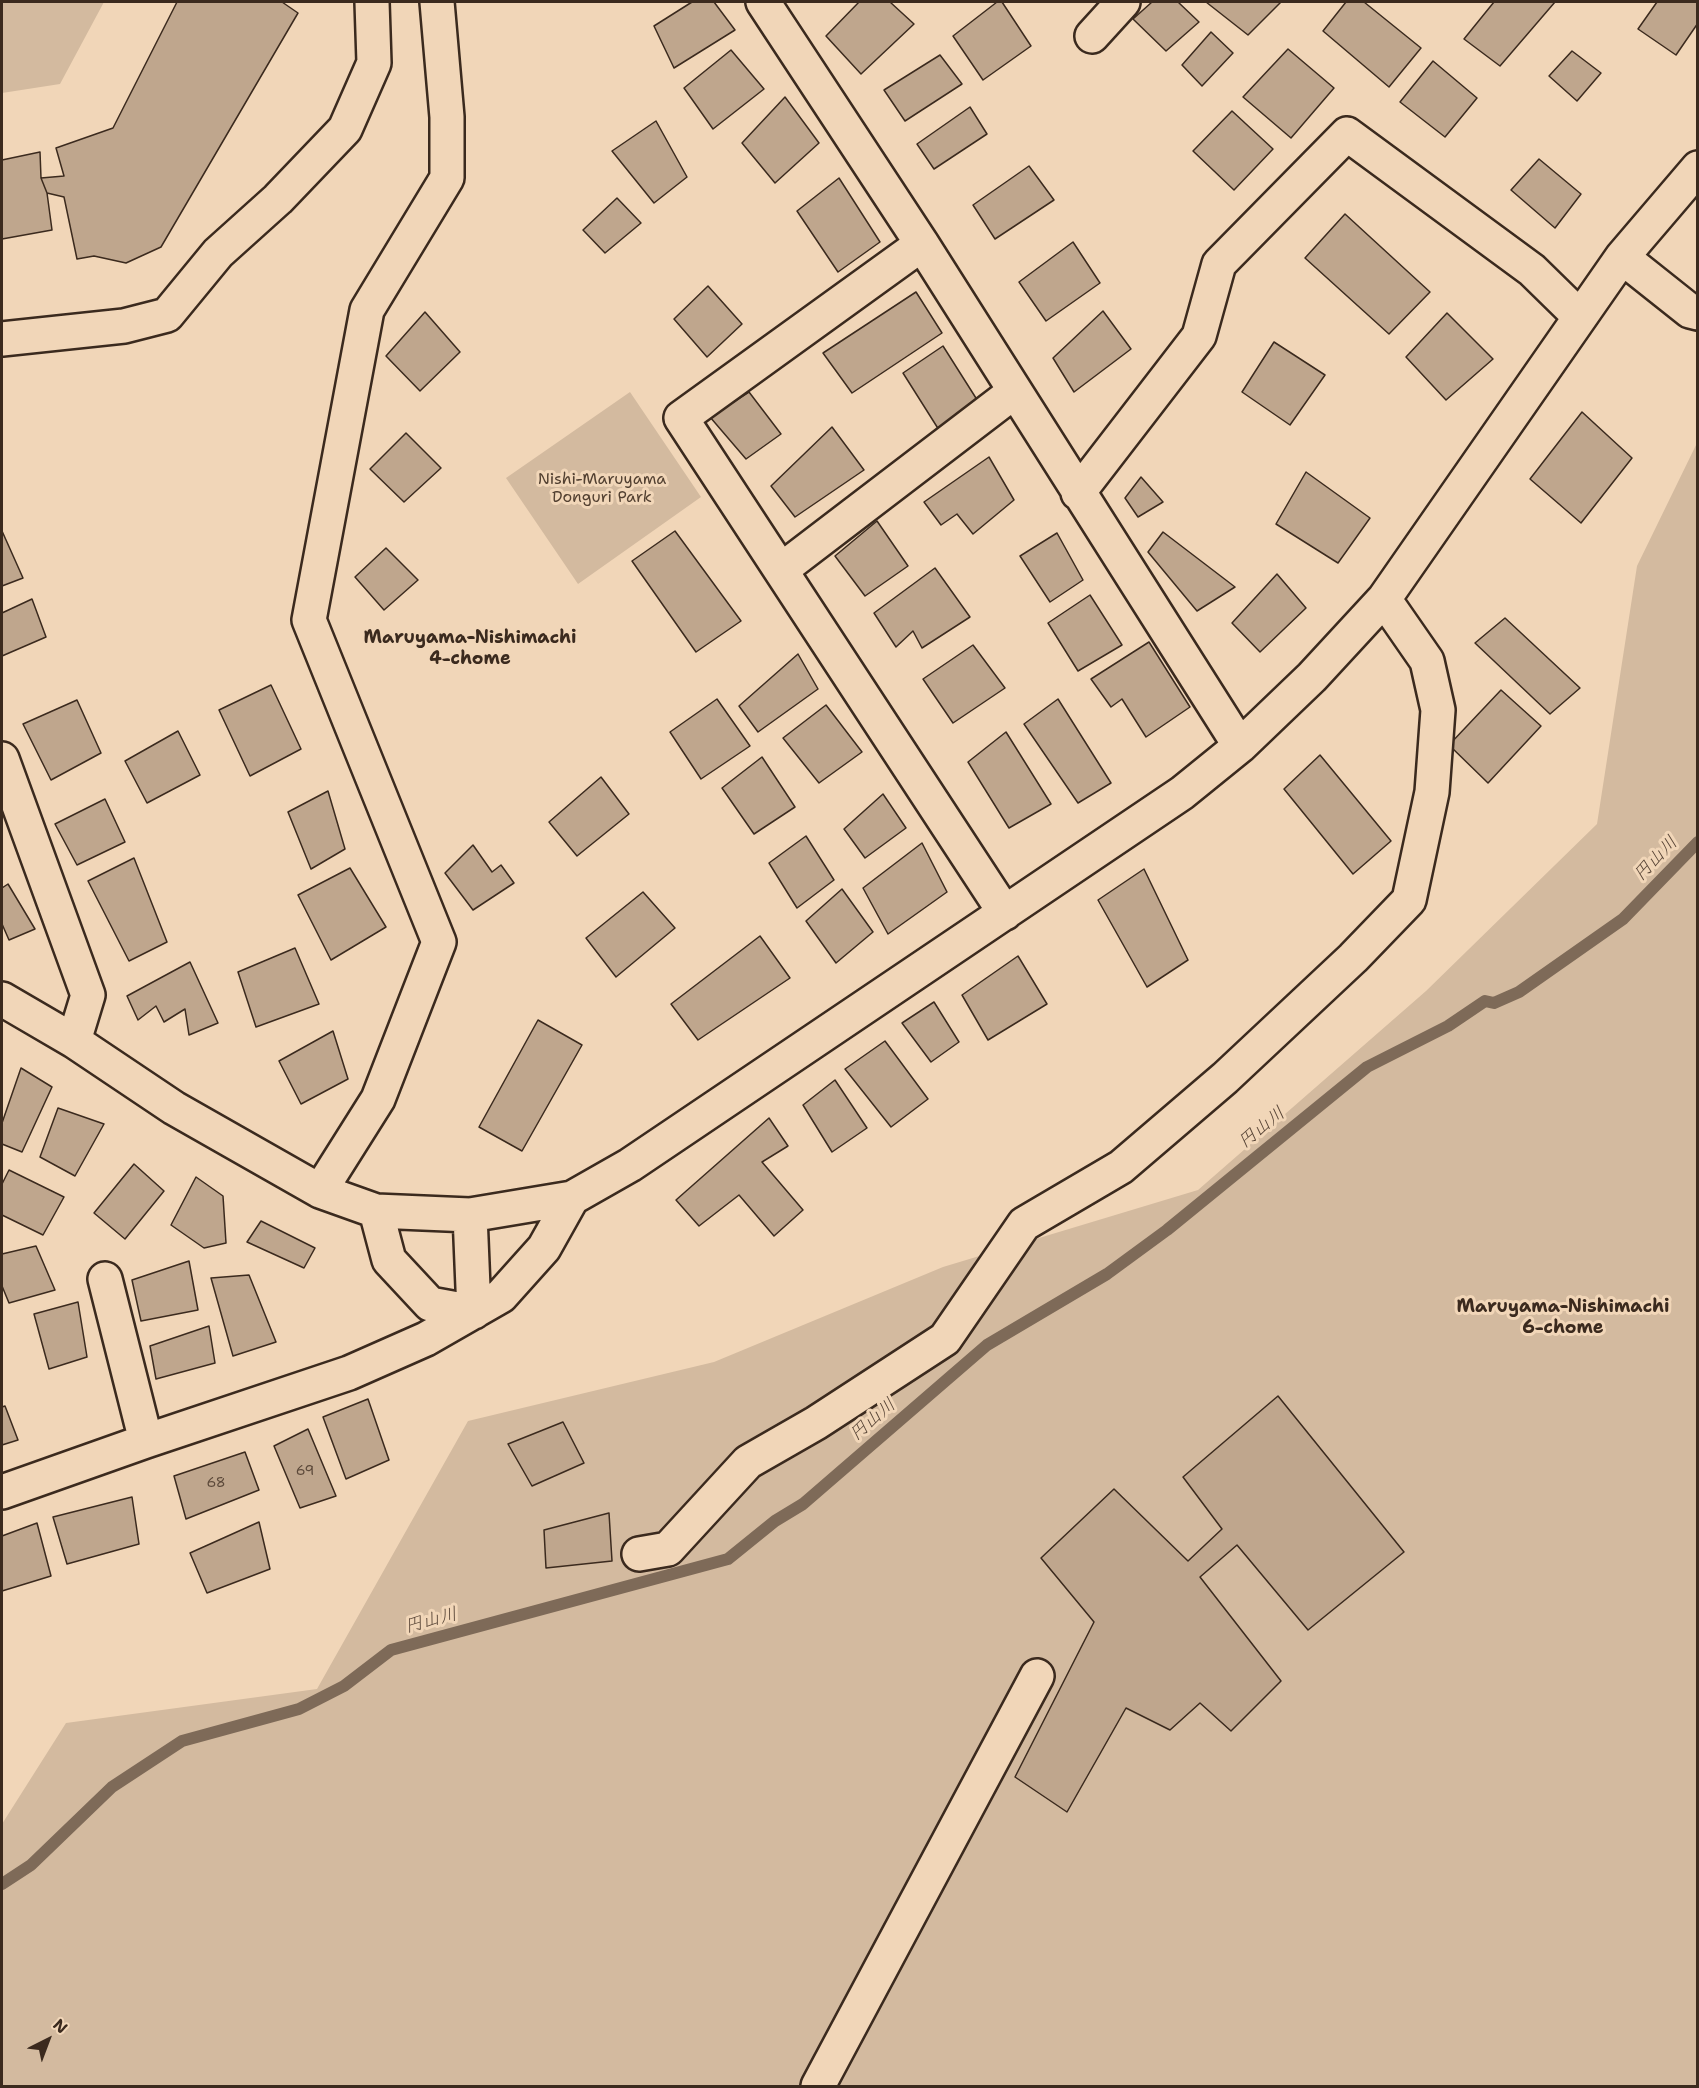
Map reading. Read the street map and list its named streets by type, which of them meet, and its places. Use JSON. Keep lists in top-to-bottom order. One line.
{"districts":["Maruyama-Nishimachi 4-chome","Maruyama-Nishimachi 6-chome"],"water":["円山川"],"parks":["Nishi-Maruyama Donguri Park"],"house_numbers":["69","68"],"north":"top right"}
